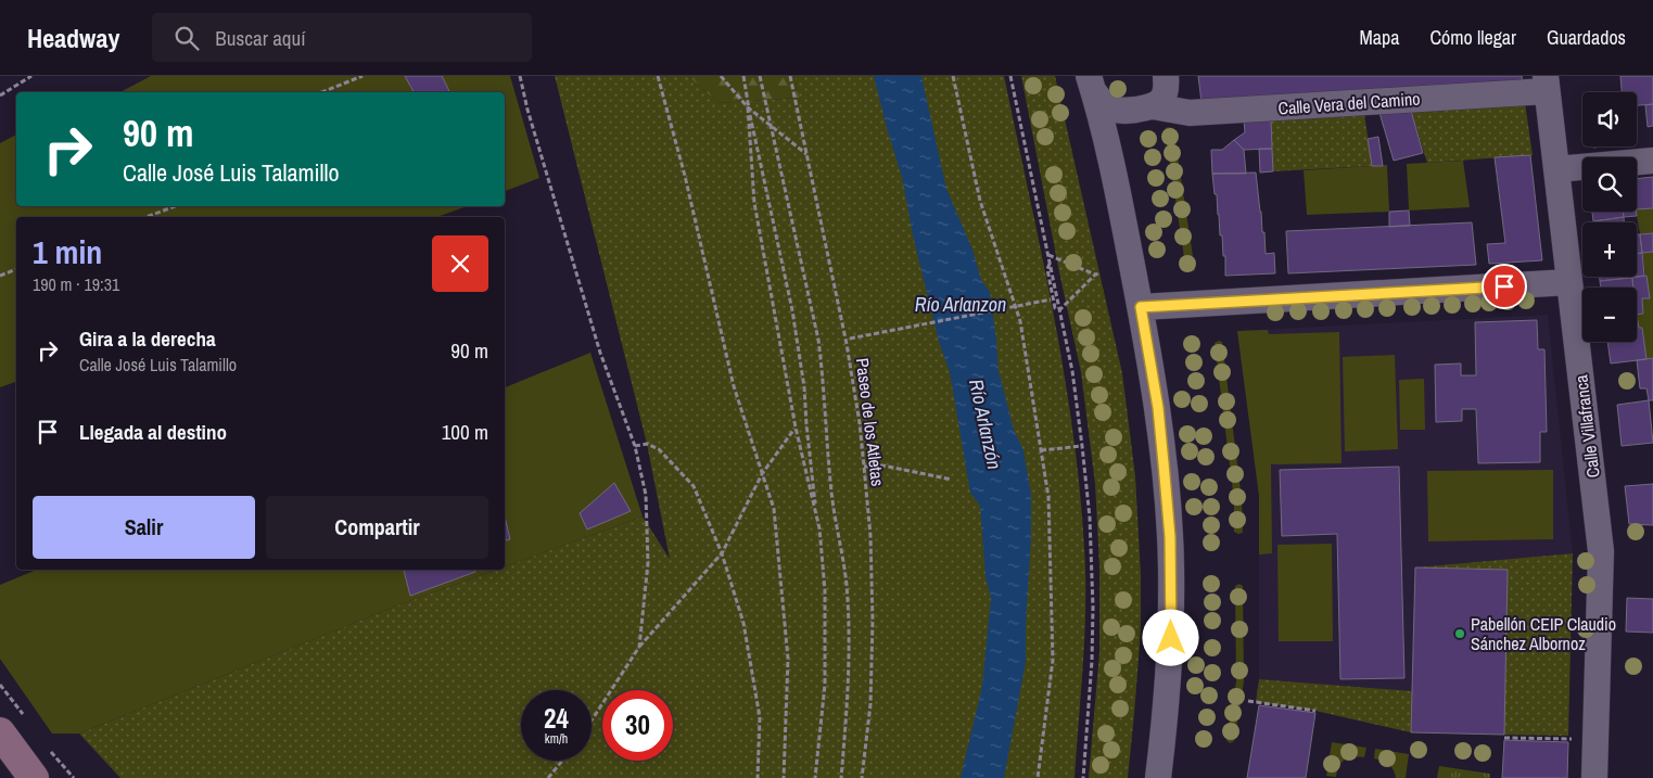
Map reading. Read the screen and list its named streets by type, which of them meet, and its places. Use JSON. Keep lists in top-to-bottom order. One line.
{"streets":{"street":["Calle Vera del Camino","Calle Villafranca"],"path":["Paseo de los Atletas"]},"crossings":[["Calle Vera del Camino","Calle Villafranca"]],"water":["Río Arlanzon","Río Arlanzón"],"places":["Pabellón CEIP Claudio Sánchez Albornoz"],"page":{"header":"Headway","search":"Buscar aquí","nav":["Mapa","Cómo llegar","Guardados"],"map_buttons":["+","−"],"turn":["90 m","Calle José Luis Talamillo"],"heading":["1 min","190 m · 19:31"],"list":[{"name":"Gira a la derecha","note":"Calle José Luis Talamillo","value":"90 m"},{"name":"Llegada al destino","value":"100 m"}],"buttons":["Salir","Compartir"],"speed":"24 km/h","limit":"30"}}
